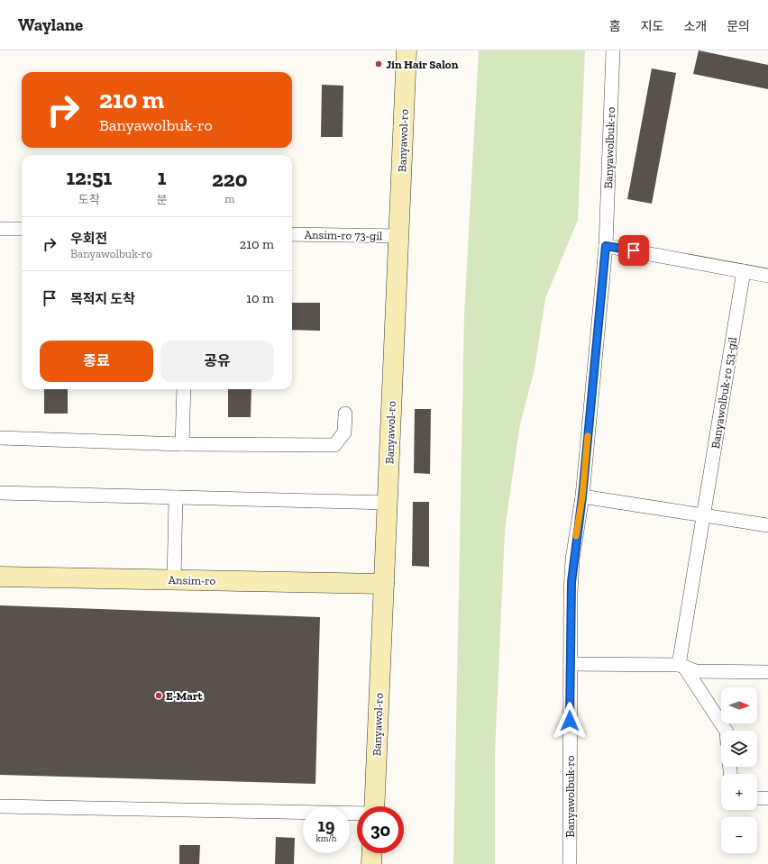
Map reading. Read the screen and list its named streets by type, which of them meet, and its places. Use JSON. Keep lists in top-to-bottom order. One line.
{"streets":{"main road":["Banyawol-ro","Ansim-ro"],"street":["Banyawolbuk-ro","Ansim-ro 73-gil","Banyawolbuk-ro 53-gil"]},"crossings":[["Banyawol-ro","Ansim-ro 73-gil"],["Banyawol-ro","Ansim-ro"]],"places":["Jin Hair Salon","E-Mart"],"north":"right","page":{"header":"Waylane","nav":["홈","지도","소개","문의"],"turn":["210 m","Banyawolbuk-ro"],"eta":["12:51","도착","1","분","220","m"],"list":[{"name":"우회전","note":"Banyawolbuk-ro","value":"210 m"},{"name":"목적지 도착","value":"10 m"}],"buttons":["종료","공유"],"map_buttons":["+","−"],"speed":"19 km/h","limit":"30"}}
